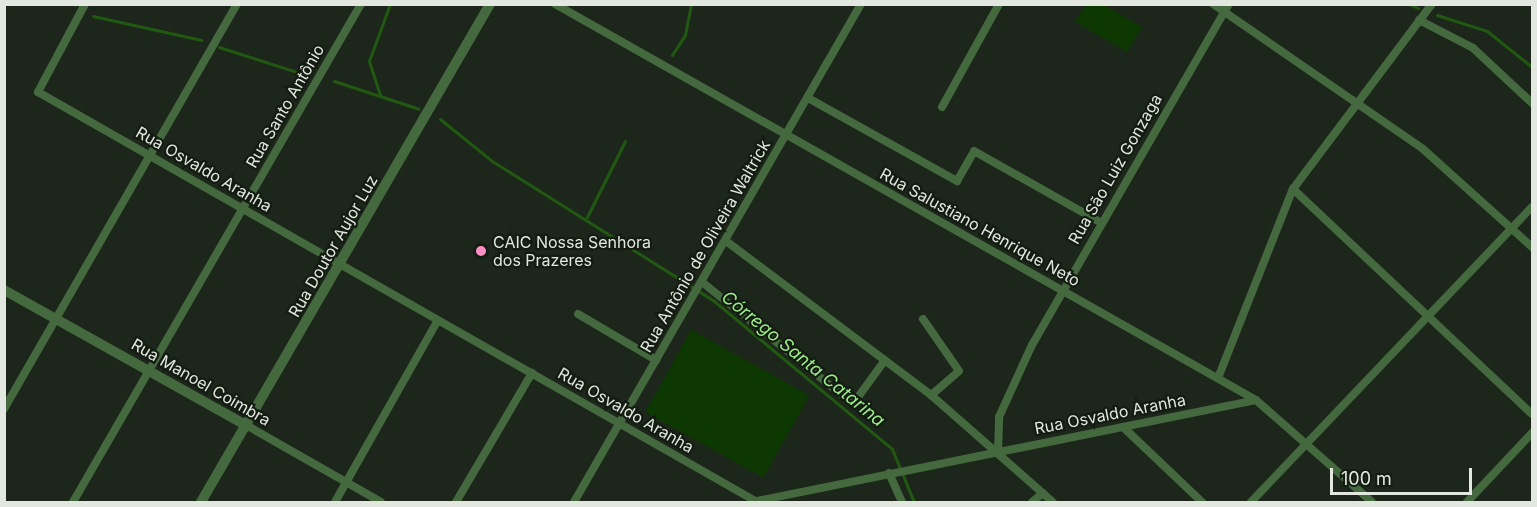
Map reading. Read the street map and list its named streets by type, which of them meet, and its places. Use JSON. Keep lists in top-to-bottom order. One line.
{"streets":{"street":["Rua Santo Antônio","Rua Osvaldo Aranha","Rua São Luiz Gonzaga","Rua Salustiano Henrique Neto","Rua Doutor Aujor Luz","Rua Antônio de Oliveira Waltrick","Rua Manoel Coimbra"]},"crossings":[["Rua Santo Antônio","Rua Osvaldo Aranha"],["Rua Santo Antônio","Rua Manoel Coimbra"],["Rua Osvaldo Aranha","Rua São Luiz Gonzaga"],["Rua Osvaldo Aranha","Rua Salustiano Henrique Neto"],["Rua Osvaldo Aranha","Rua Doutor Aujor Luz"],["Rua Osvaldo Aranha","Rua Antônio de Oliveira Waltrick"],["Rua São Luiz Gonzaga","Rua Salustiano Henrique Neto"],["Rua Salustiano Henrique Neto","Rua Antônio de Oliveira Waltrick"],["Rua Doutor Aujor Luz","Rua Manoel Coimbra"]],"water":["Córrego Santa Catarina"],"places":["CAIC Nossa Senhora dos Prazeres"],"scale_bar":"100 m"}
